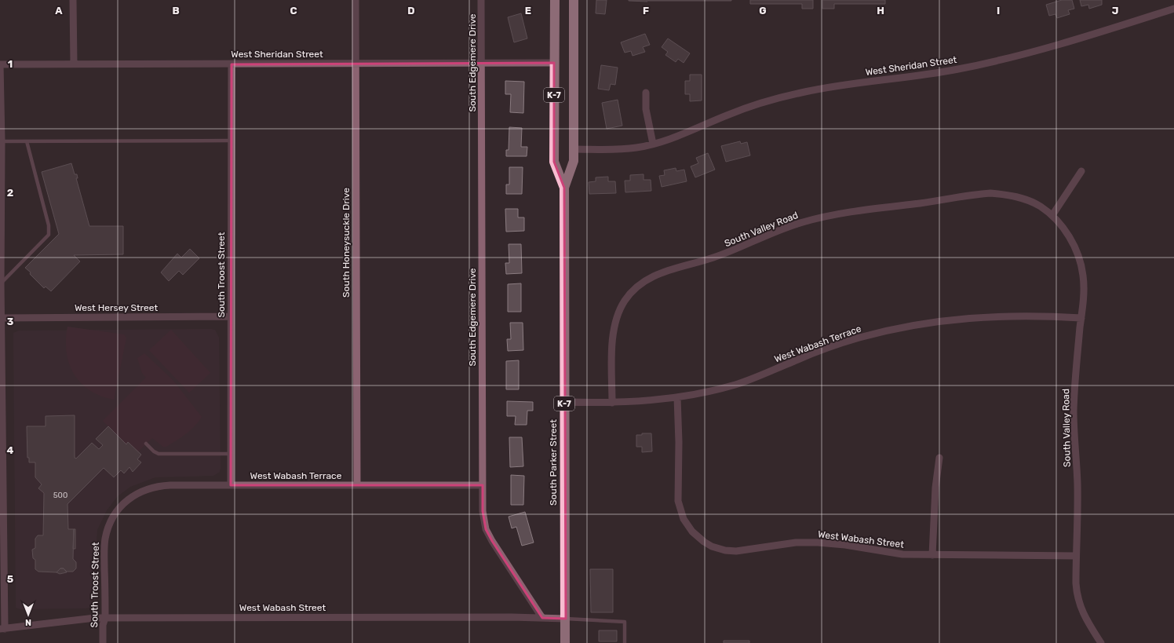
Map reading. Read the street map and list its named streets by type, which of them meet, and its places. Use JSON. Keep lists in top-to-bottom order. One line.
{"streets":{"highway":["K-7","South Parker Street"],"street":["West Sheridan Street","South Edgemere Drive","South Valley Road","South Honeysuckle Drive","South Troost Street","West Hersey Street","West Wabash Terrace","West Wabash Street"]},"crossings":[["West Sheridan Street","South Edgemere Drive"],["West Sheridan Street","South Honeysuckle Drive"],["West Sheridan Street","South Troost Street"],["West Sheridan Street","South Parker Street"],["South Edgemere Drive","West Wabash Terrace"],["South Edgemere Drive","West Wabash Street"],["South Valley Road","West Wabash Terrace"],["South Valley Road","West Wabash Street"],["South Honeysuckle Drive","West Wabash Terrace"],["South Troost Street","West Hersey Street"],["South Troost Street","West Wabash Terrace"],["South Troost Street","West Wabash Street"],["West Wabash Terrace","South Parker Street"],["West Wabash Terrace","West Wabash Street"],["South Parker Street","West Wabash Street"]],"house_numbers":["500"],"north":"bottom","grid":{"columns":["A","B","C","D","E","F","G","H","I","J"],"rows":["1","2","3","4","5"]}}
